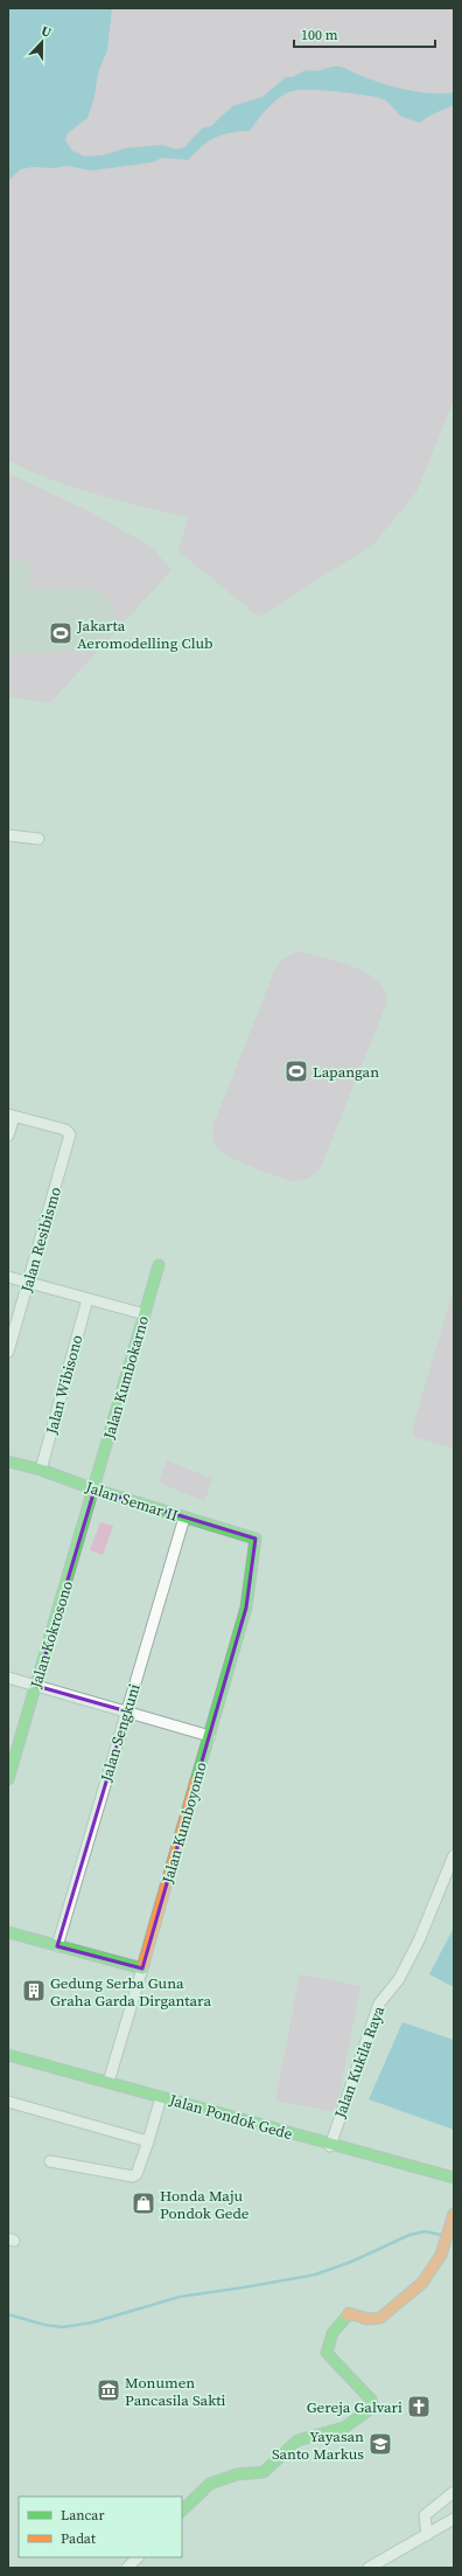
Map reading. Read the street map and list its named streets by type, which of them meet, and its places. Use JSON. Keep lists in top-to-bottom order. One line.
{"streets":{"street":["Jalan Resibismo","Jalan Kumbokarno","Jalan Wibisono","Jalan Semar II","Jalan Kokrosono","Jalan Sengkuni","Jalan Kumboyomo","Jalan Kukila Raya","Jalan Pondok Gede"]},"crossings":[["Jalan Kumbokarno","Jalan Semar II"],["Jalan Kumbokarno","Jalan Kokrosono"],["Jalan Wibisono","Jalan Semar II"],["Jalan Semar II","Jalan Kokrosono"],["Jalan Semar II","Jalan Sengkuni"],["Jalan Semar II","Jalan Kumboyomo"],["Jalan Kukila Raya","Jalan Pondok Gede"]],"places":{"sports":["Jakarta Aeromodelling Club","Lapangan"],"building":["Gedung Serba Guna Graha Garda Dirgantara"],"shop":["Honda Maju Pondok Gede"],"museum":["Monumen Pancasila Sakti"],"church":["Gereja Galvari"],"school or university":["Yayasan Santo Markus"]},"legend":["Lancar","Padat"],"scale_bar":"100 m","north":"top"}
